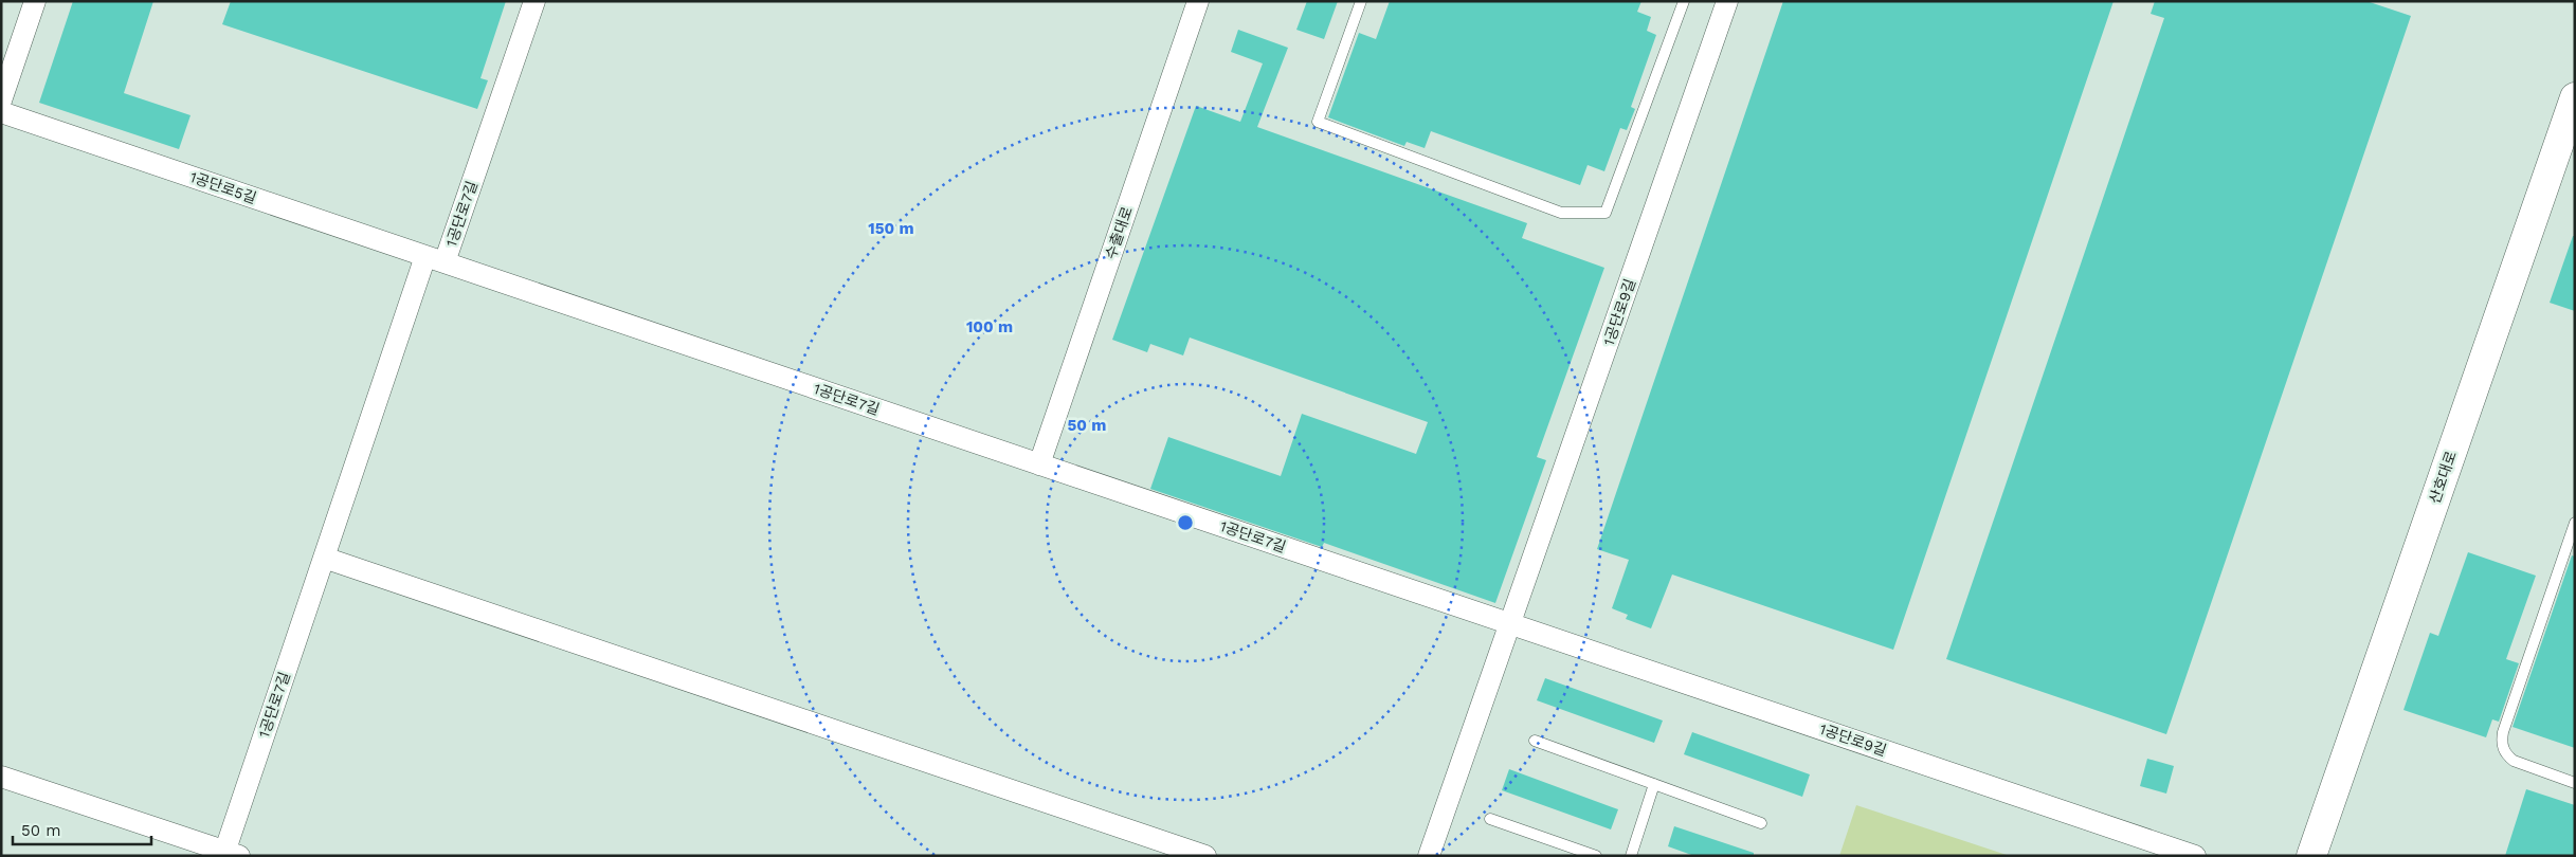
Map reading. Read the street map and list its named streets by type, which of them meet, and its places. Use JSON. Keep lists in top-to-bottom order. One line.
{"streets":{"street":["1공단로5길","1공단로7길","수출대로","1공단로9길","산호대로"]},"crossings":[["1공단로5길","1공단로7길"],["1공단로7길","수출대로"],["1공단로7길","1공단로9길"]],"scale_bar":"50 m","rings":["150 m","100 m","50 m"]}
